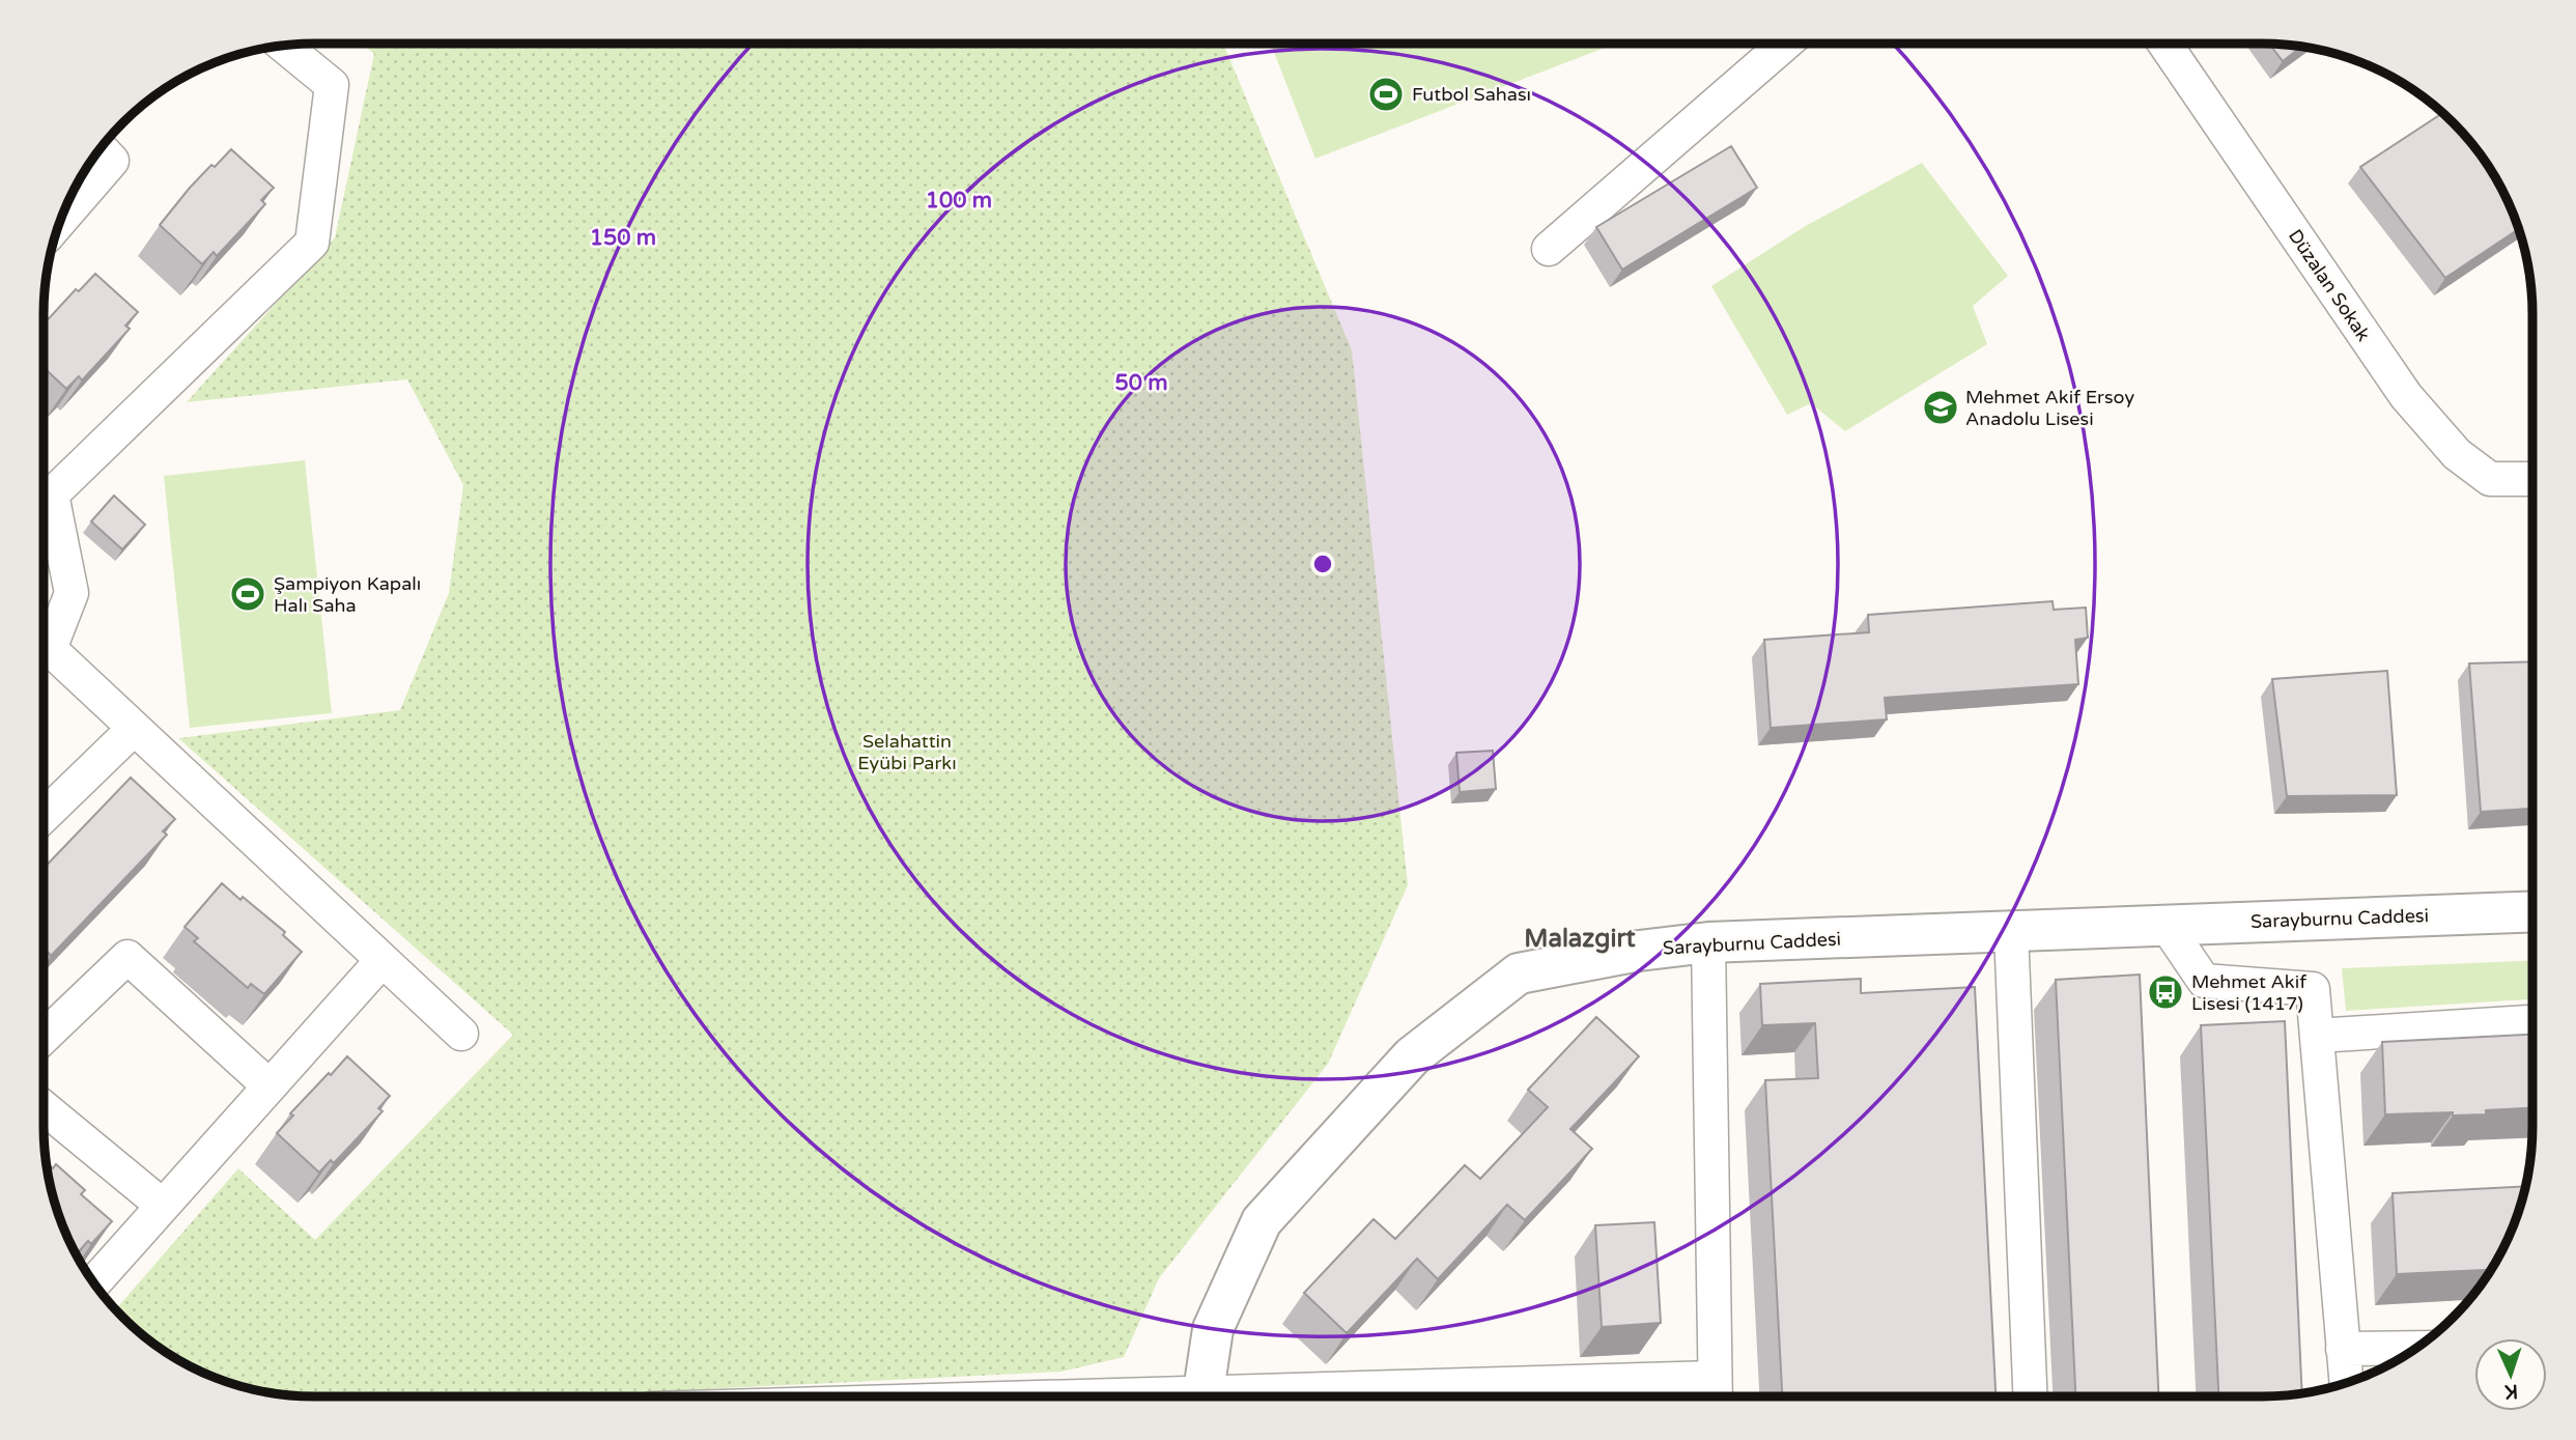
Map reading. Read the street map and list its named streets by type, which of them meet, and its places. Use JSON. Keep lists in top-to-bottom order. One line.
{"streets":{"street":["Düzalan Sokak","Sarayburnu Caddesi"]},"districts":["Malazgirt"],"parks":["Selahattin Eyübi Parkı"],"places":{"sports":["Futbol Sahası","Şampiyon Kapalı Halı Saha"],"school or university":["Mehmet Akif Ersoy Anadolu Lisesi"],"bus stop":["Mehmet Akif Lisesi (1417)"]},"north":"bottom","rings":["100 m","150 m","50 m"]}
